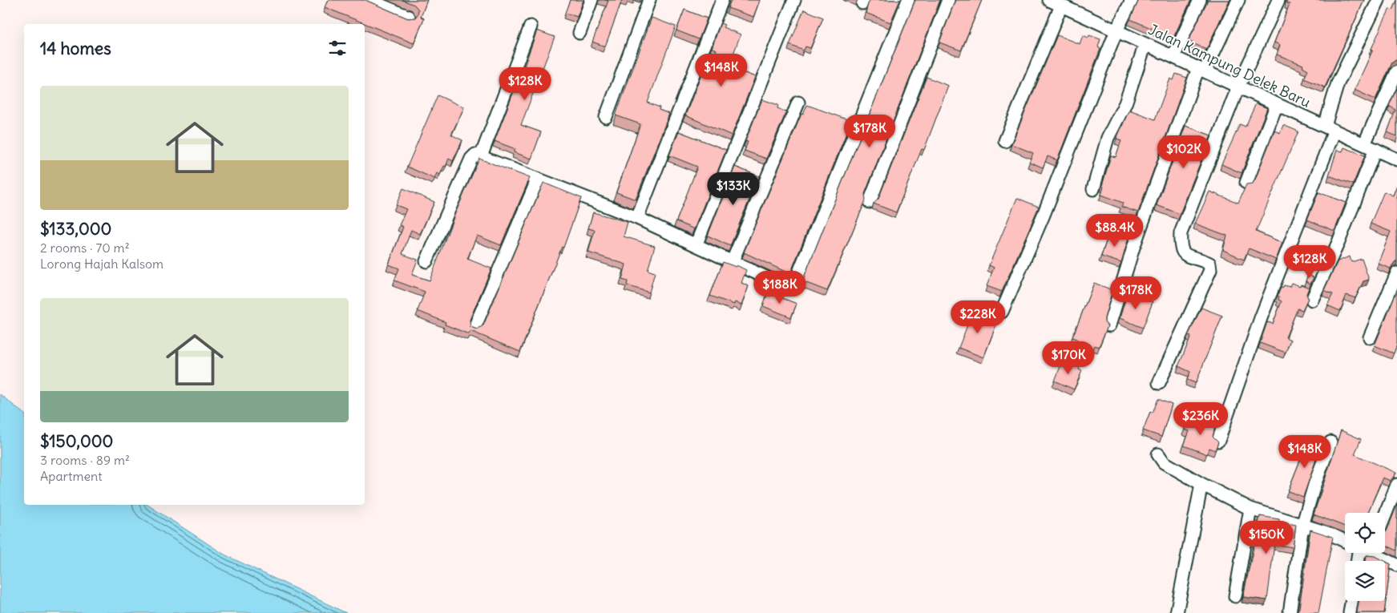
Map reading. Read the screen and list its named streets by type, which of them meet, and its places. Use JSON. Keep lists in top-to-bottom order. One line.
{"streets":{"street":["Jalan Kampung Delek Baru"]},"page":{"heading":"14 homes","price":["$148K","$128K","$178K","$102K","$133K","$88.4K","$128K","$188K","$178K","$228K","$170K","$236K","$148K","$150K"],"list":[{"name":"$133,000","note":"2 rooms · 70 m² · Lorong Hajah Kalsom"},{"name":"$150,000","note":"3 rooms · 89 m² · Apartment"}]}}
